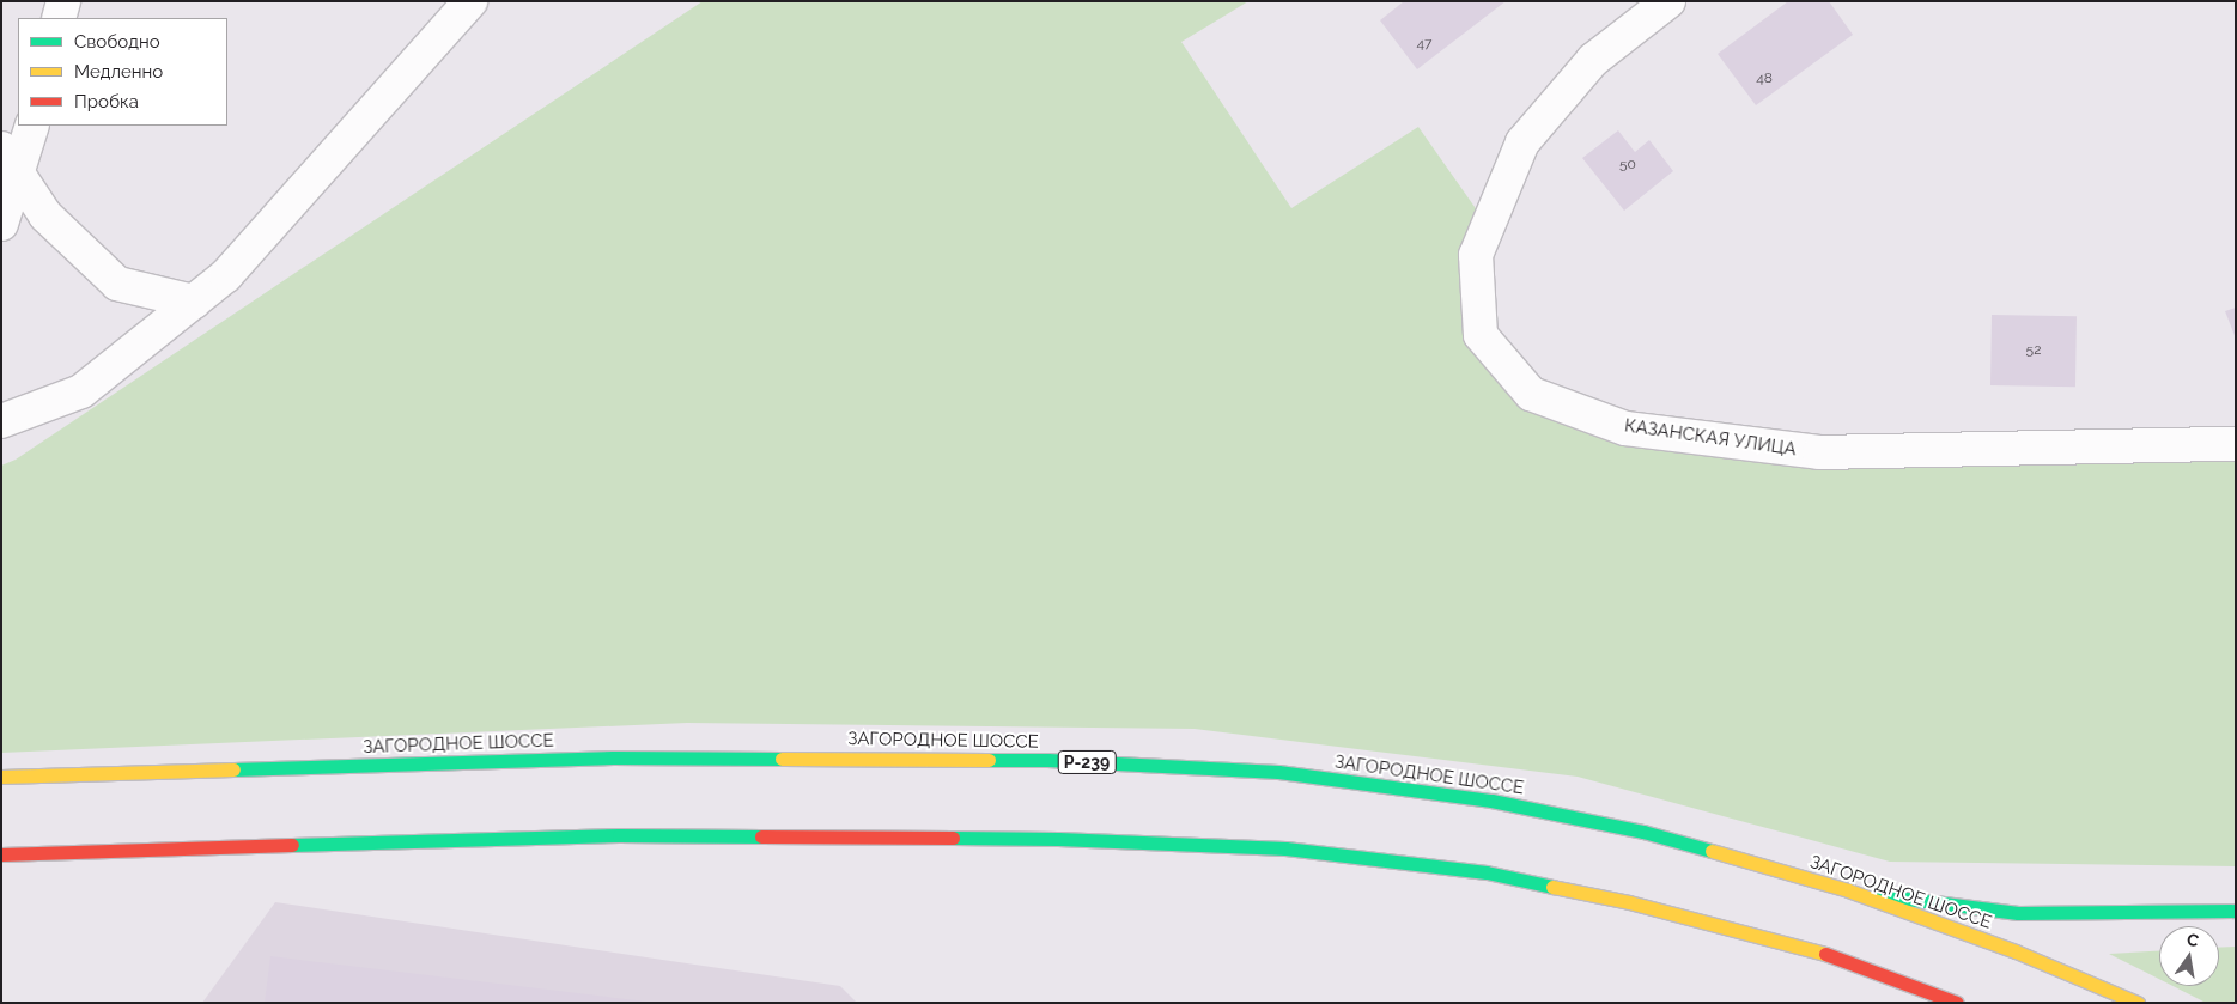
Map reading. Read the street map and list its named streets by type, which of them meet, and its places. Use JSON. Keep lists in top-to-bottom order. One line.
{"streets":{"main road":["ЗАГОРОДНОЕ ШОССЕ","Р-239"],"street":["КАЗАНСКАЯ УЛИЦА"]},"house_numbers":["47","48","50","52"],"legend":["Свободно","Медленно","Пробка"],"north":"top"}
